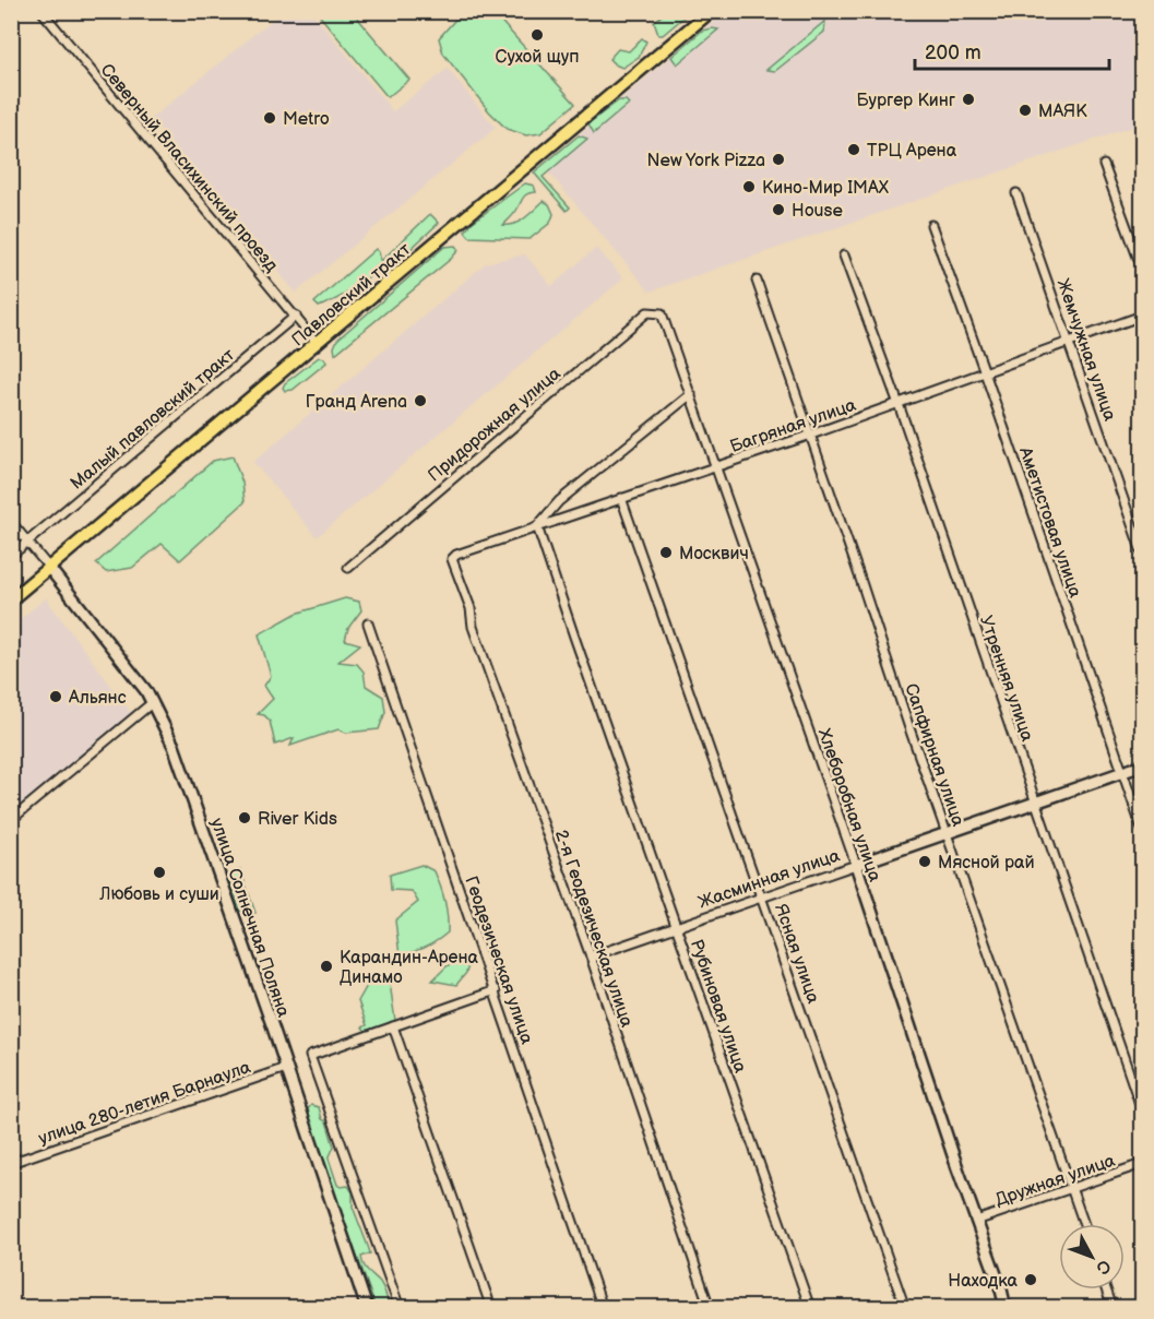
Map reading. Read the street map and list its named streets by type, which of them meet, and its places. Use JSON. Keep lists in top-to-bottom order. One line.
{"streets":{"main road":["Павловский тракт"],"street":["Северный Власихинский проезд","Жемчужная улица","Малый павловский тракт","Придорожная улица","Багряная улица","Аметистовая улица","Утренняя улица","Сапфирная улица","Хлеборобная улица","Жасминная улица","улица Солнечная Поляна","2-я Геодезическая улица","Ясная улица","Геодезическая улица","Рубиновая улица","улица 280-летия Барнаула","Дружная улица"]},"crossings":[["Северный Власихинский проезд","Павловский тракт"],["Северный Власихинский проезд","Малый павловский тракт"],["Павловский тракт","улица Солнечная Поляна"],["Жемчужная улица","Багряная улица"],["Придорожная улица","Хлеборобная улица"],["Багряная улица","Аметистовая улица"],["Багряная улица","Утренняя улица"],["Багряная улица","Сапфирная улица"],["Багряная улица","Хлеборобная улица"],["Багряная улица","2-я Геодезическая улица"],["Багряная улица","Ясная улица"],["Багряная улица","Рубиновая улица"],["Аметистовая улица","Жасминная улица"],["Утренняя улица","Жасминная улица"],["Сапфирная улица","Жасминная улица"],["Сапфирная улица","Дружная улица"],["Хлеборобная улица","Жасминная улица"],["Хлеборобная улица","Дружная улица"],["Жасминная улица","2-я Геодезическая улица"],["Жасминная улица","Ясная улица"],["Жасминная улица","Рубиновая улица"],["улица Солнечная Поляна","улица 280-летия Барнаула"]],"places":["Сухой щуп","Бургер Кинг","МАЯК","Metro","ТРЦ Арена","New York Pizza","Кино-Мир IMAX","House","Гранд Arena","Москвич","Альянс","River Kids","Мясной рай","Любовь и суши","Карандин-Арена Динамо","Находка"],"scale_bar":"200 m","north":"bottom right"}
